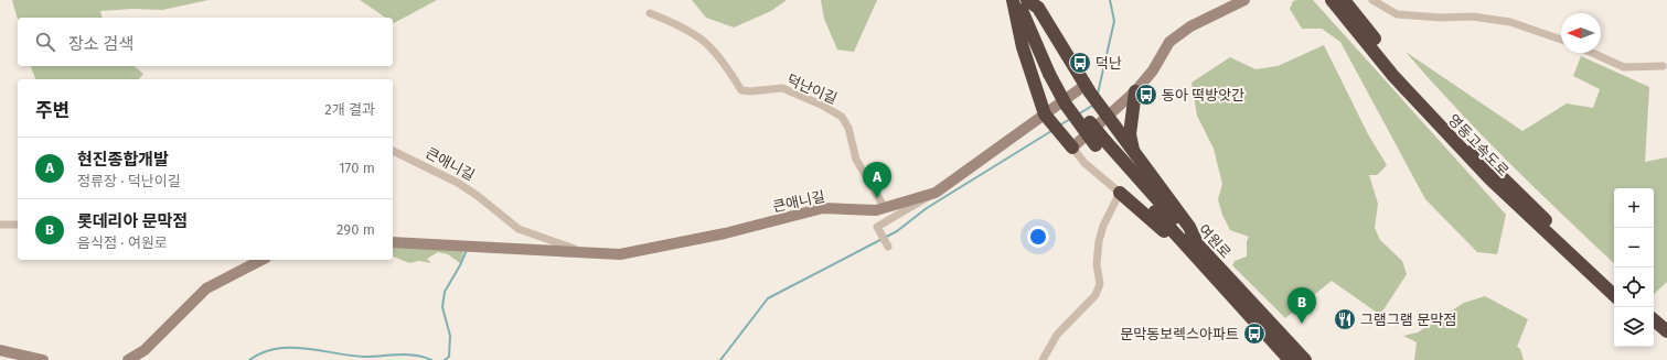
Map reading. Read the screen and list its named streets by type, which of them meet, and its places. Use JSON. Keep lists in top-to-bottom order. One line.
{"streets":{"highway":["영동고속도로","여원로"],"street":["덕난이길","큰애니길"]},"crossings":[["덕난이길","큰애니길"]],"places":{"bus stop":["덕난","동아 떡방앗간","문막동보렉스아파트"],"restaurant":["그램그램 문막점"]},"north":"left","page":{"search":"장소 검색","heading":["주변","2개 결과"],"list":[{"mark":"A","name":"현진종합개발","note":"정류장 · 덕난이길","value":"170 m"},{"mark":"B","name":"롯데리아 문막점","note":"음식점 · 여원로","value":"290 m"}],"pins":["A","B"],"map_buttons":["+","−"]}}
